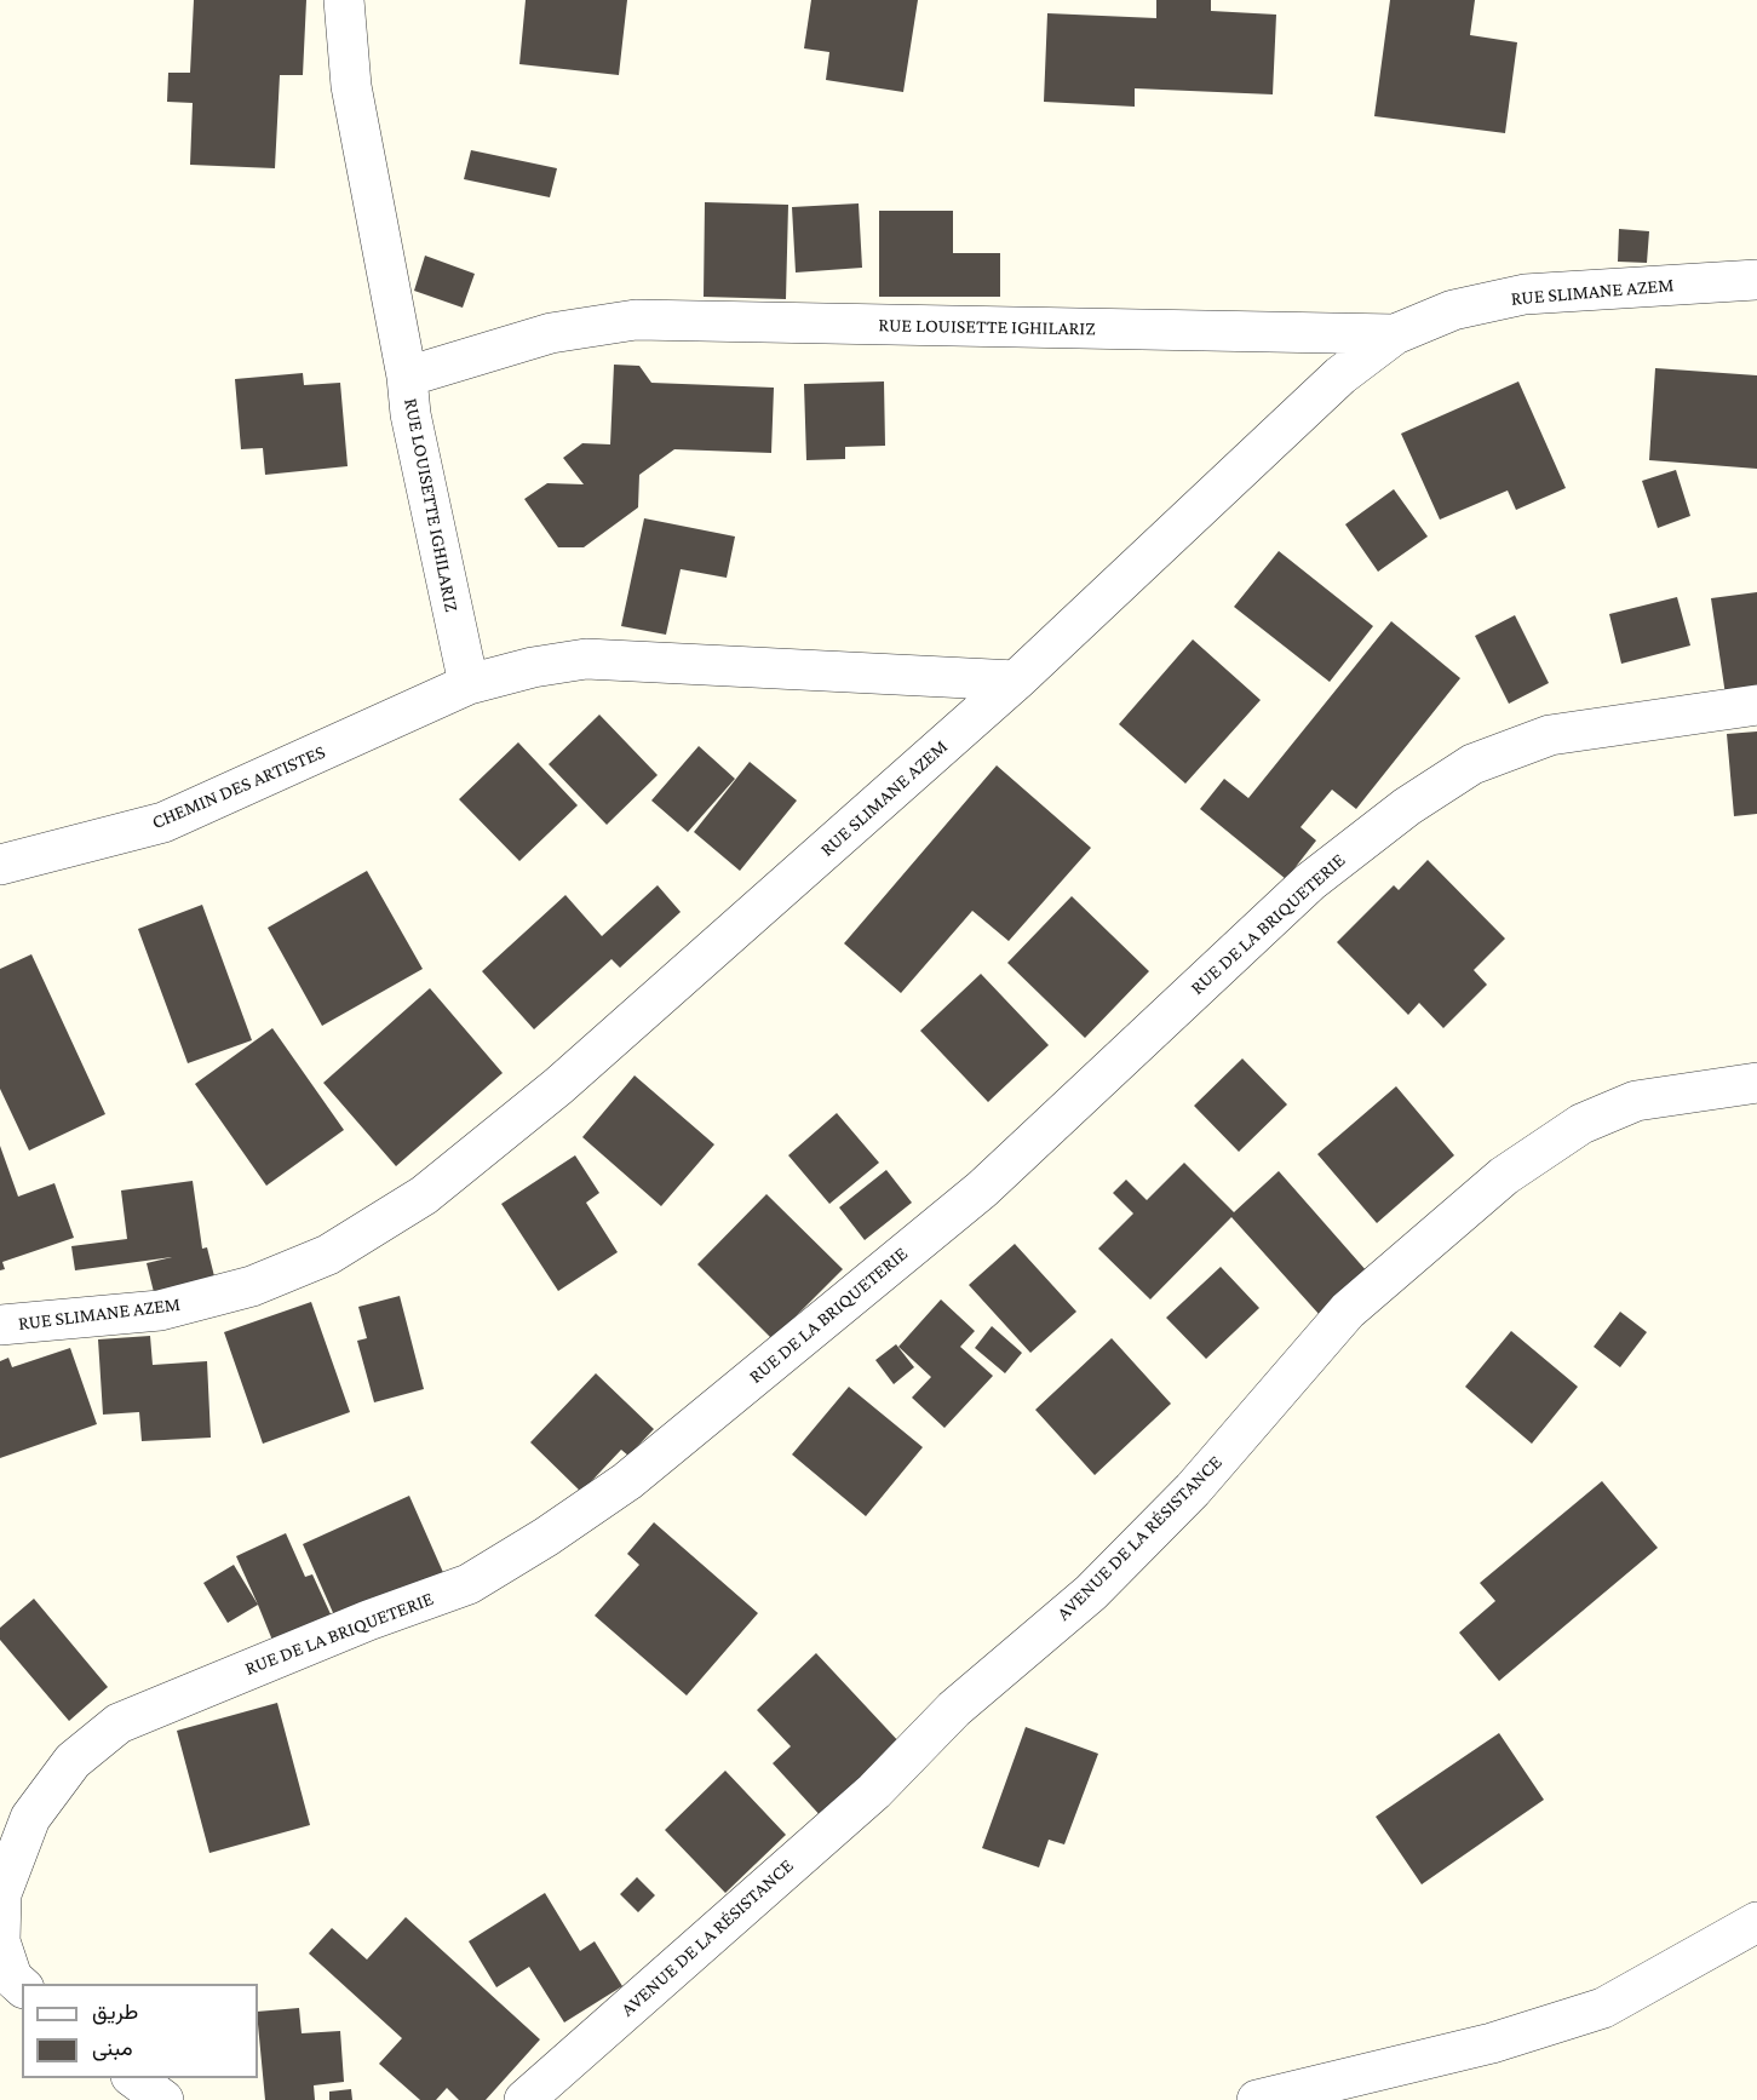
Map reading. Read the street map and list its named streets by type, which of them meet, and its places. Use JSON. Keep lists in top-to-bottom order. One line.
{"streets":{"street":["RUE SLIMANE AZEM","RUE LOUISETTE IGHILARIZ","CHEMIN DES ARTISTES","RUE DE LA BRIQUETERIE","AVENUE DE LA RÉSISTANCE"]},"crossings":[["RUE SLIMANE AZEM","RUE LOUISETTE IGHILARIZ"],["RUE LOUISETTE IGHILARIZ","CHEMIN DES ARTISTES"]],"legend":["طريق","مبنى"]}
